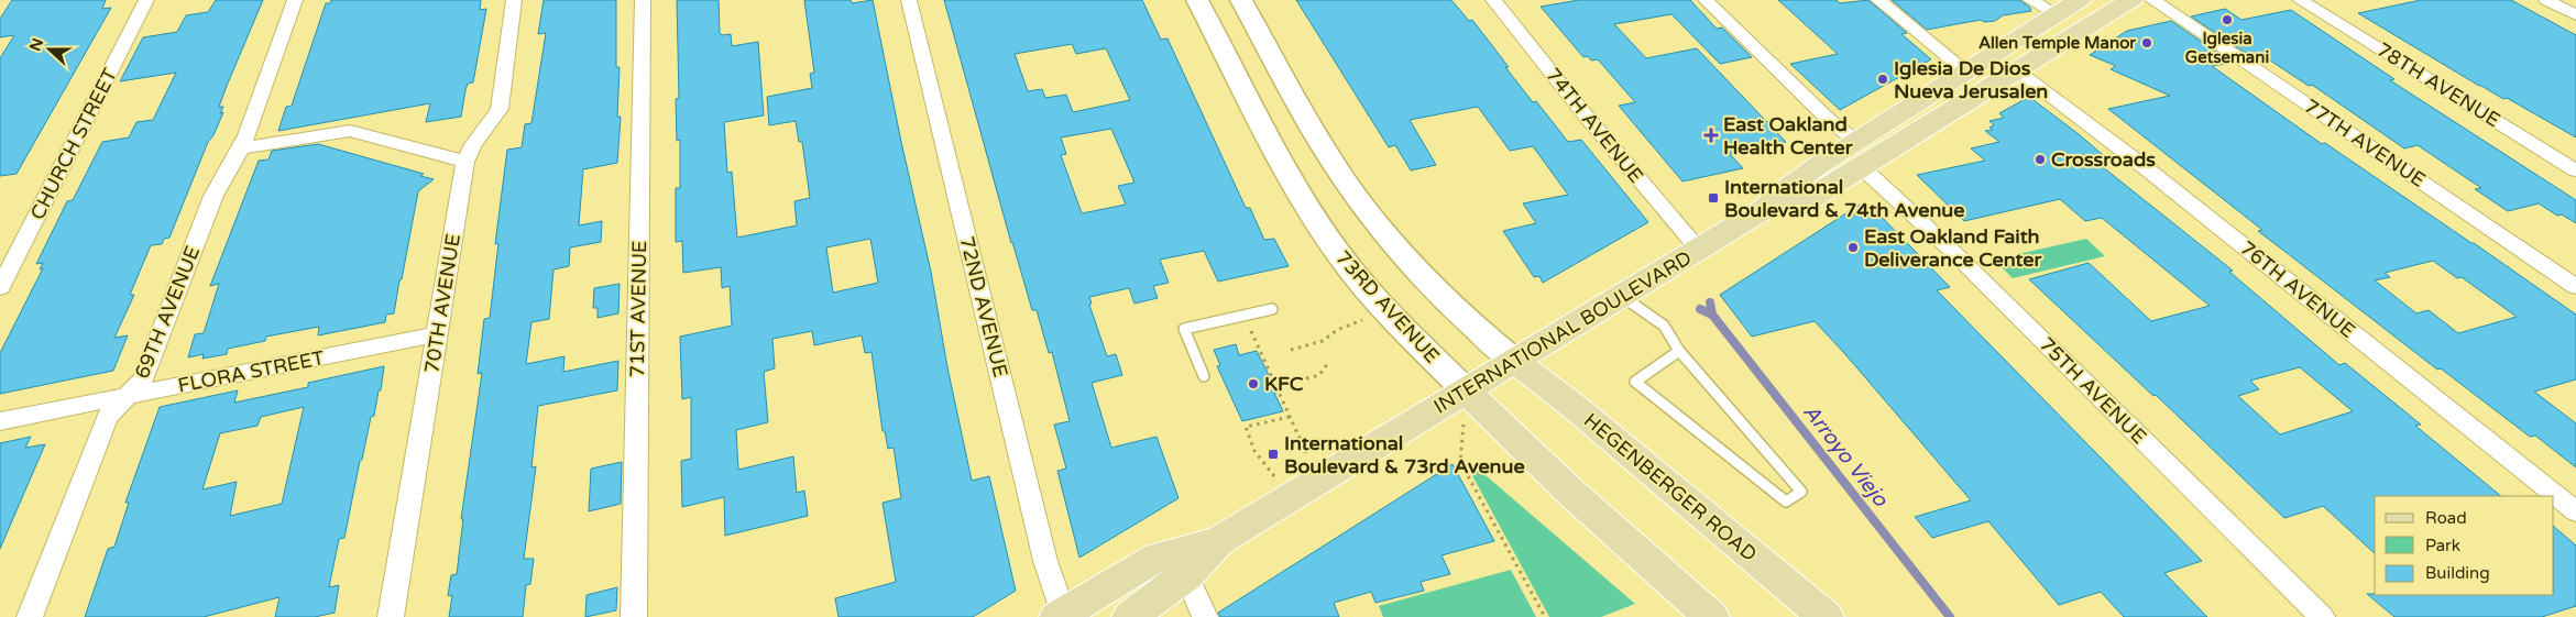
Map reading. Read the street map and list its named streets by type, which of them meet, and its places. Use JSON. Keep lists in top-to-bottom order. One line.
{"streets":{"main road":["73RD AVENUE","INTERNATIONAL BOULEVARD","HEGENBERGER ROAD"],"street":["78TH AVENUE","74TH AVENUE","77TH AVENUE","CHURCH STREET","76TH AVENUE","70TH AVENUE","72ND AVENUE","71ST AVENUE","69TH AVENUE","FLORA STREET","75TH AVENUE"]},"crossings":[["74TH AVENUE","INTERNATIONAL BOULEVARD"],["76TH AVENUE","INTERNATIONAL BOULEVARD"],["70TH AVENUE","FLORA STREET"],["72ND AVENUE","INTERNATIONAL BOULEVARD"],["73RD AVENUE","INTERNATIONAL BOULEVARD"],["69TH AVENUE","FLORA STREET"],["INTERNATIONAL BOULEVARD","75TH AVENUE"],["INTERNATIONAL BOULEVARD","HEGENBERGER ROAD"]],"water":["Arroyo Viejo"],"places":{"other":["Iglesia Getsemani","Allen Temple Manor","Iglesia De Dios Nueva Jerusalen","Crossroads","East Oakland Faith Deliverance Center","KFC"],"health":["East Oakland Health Center"],"transit":["International Boulevard & 74th Avenue","International Boulevard & 73rd Avenue"]},"legend":["Road","Park","Building"],"north":"left"}
